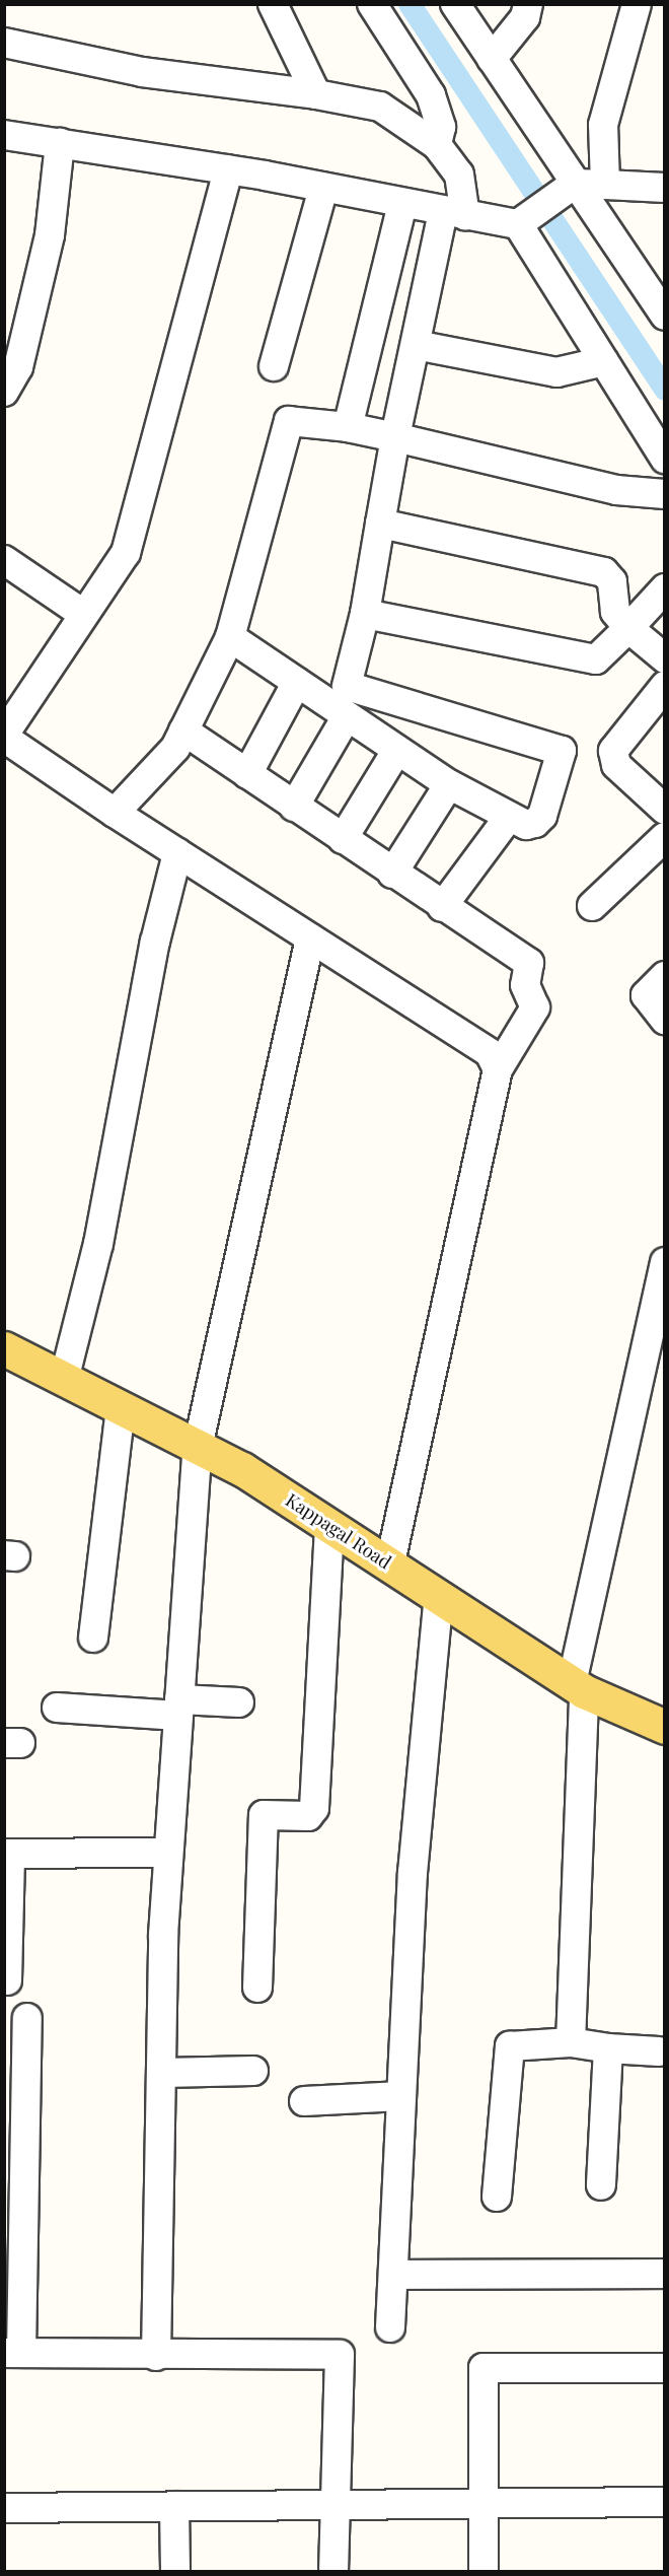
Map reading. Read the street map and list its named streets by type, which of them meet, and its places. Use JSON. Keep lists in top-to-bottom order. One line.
{"streets":{"main road":["Kappagal Road"]}}
